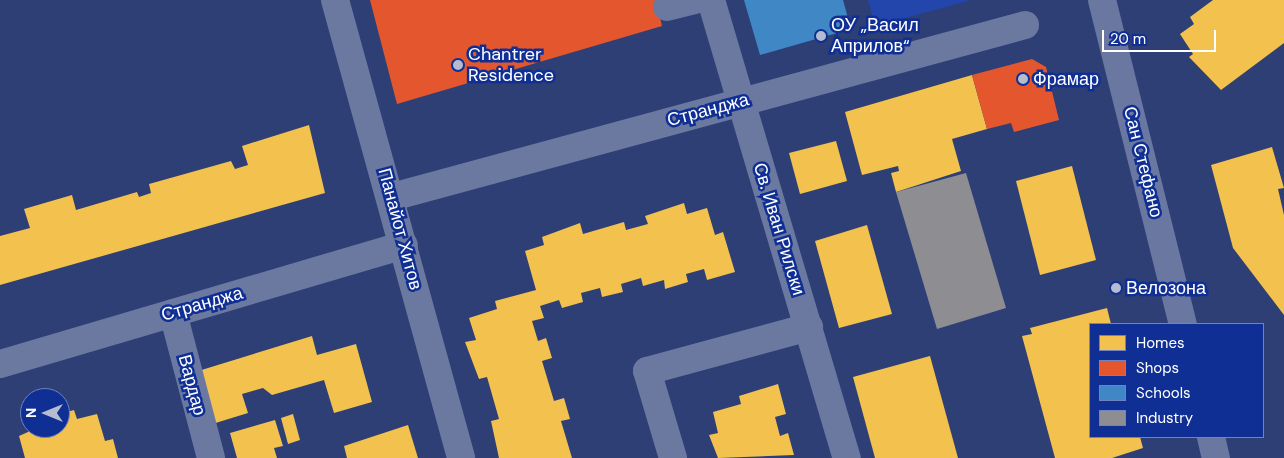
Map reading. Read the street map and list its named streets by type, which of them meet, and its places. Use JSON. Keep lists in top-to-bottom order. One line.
{"streets":{"main road":["Сан Стефано"],"street":["Странджа","Панайот Хитов","Св. Иван Рилски","Вардар"]},"crossings":[["Странджа","Панайот Хитов"],["Странджа","Св. Иван Рилски"],["Странджа","Вардар"]],"places":["ОУ „Васил Априлов“","Chantrer Residence","Фрамар","Велозона"],"legend":["Homes","Shops","Schools","Industry"],"scale_bar":"20 m","north":"left"}
